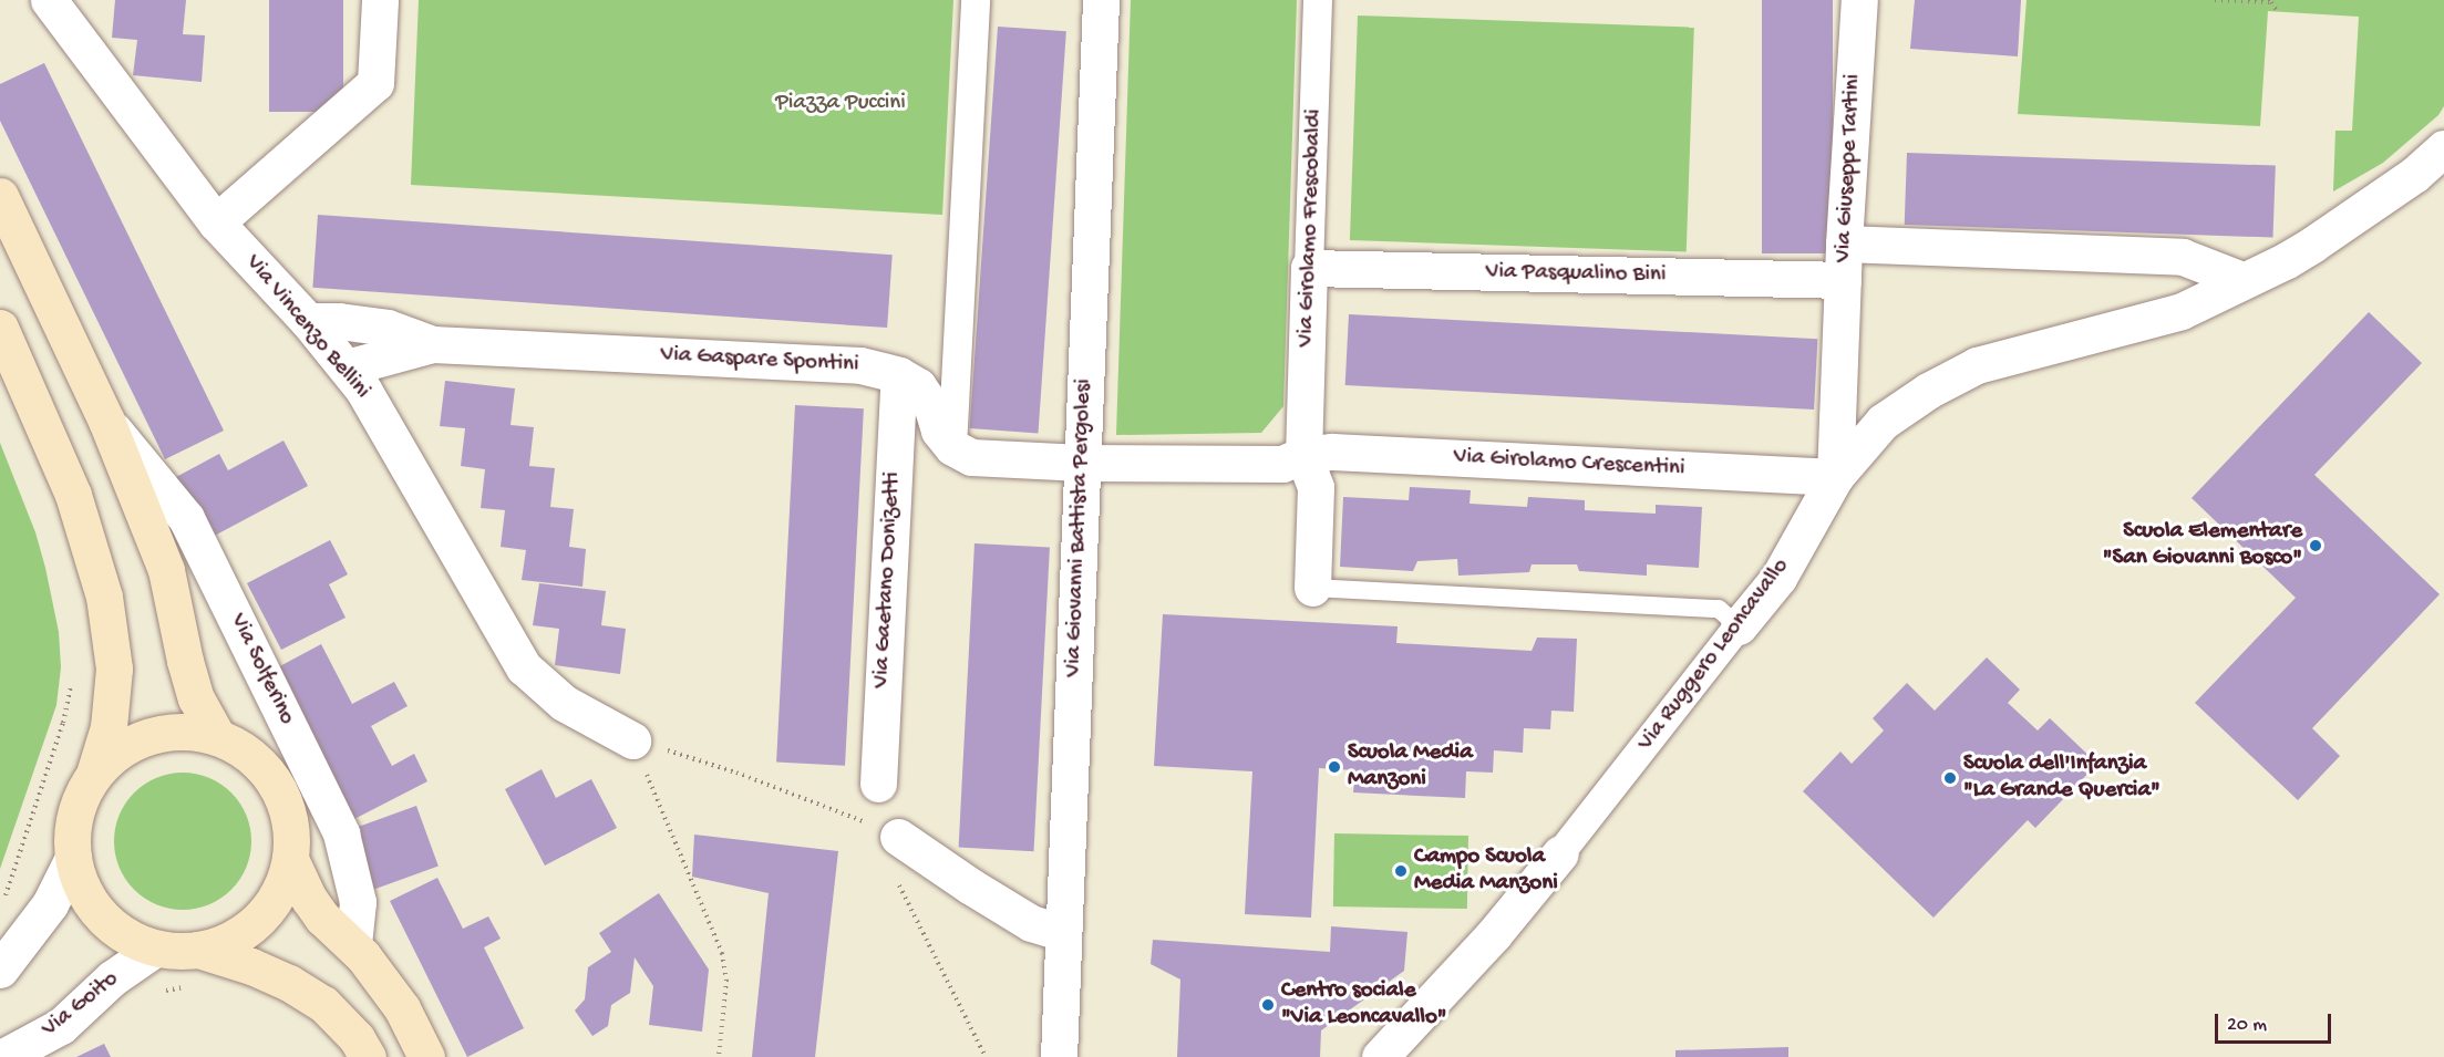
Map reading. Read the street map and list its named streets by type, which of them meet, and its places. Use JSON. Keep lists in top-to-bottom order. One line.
{"streets":{"main road":["Via Solferino"],"street":["Via Giuseppe Tartini","Via Girolamo Frescobaldi","Via Pasqualino Bini","Via Vincenzo Bellini","Via Gaspare Spontini","Via Girolamo Crescentini","Via Giovanni Battista Pergolesi","Via Gaetano Donizetti","Via Ruggero Leoncavallo","Via Goito"]},"crossings":[["Via Giuseppe Tartini","Via Pasqualino Bini"],["Via Giuseppe Tartini","Via Girolamo Crescentini"],["Via Giuseppe Tartini","Via Ruggero Leoncavallo"],["Via Girolamo Frescobaldi","Via Pasqualino Bini"],["Via Girolamo Frescobaldi","Via Girolamo Crescentini"],["Via Vincenzo Bellini","Via Gaspare Spontini"],["Via Gaspare Spontini","Via Gaetano Donizetti"],["Via Girolamo Crescentini","Via Ruggero Leoncavallo"],["Via Solferino","Via Goito"]],"parks":["Piazza Puccini"],"places":["Scuola Elementare \"San Giovanni Bosco\"","Scuola Media Manzoni","Scuola dell'Infanzia \"La Grande Quercia\"","Campo Scuola Media Manzoni","Centro sociale \"Via Leoncavallo\""],"scale_bar":"20 m"}
